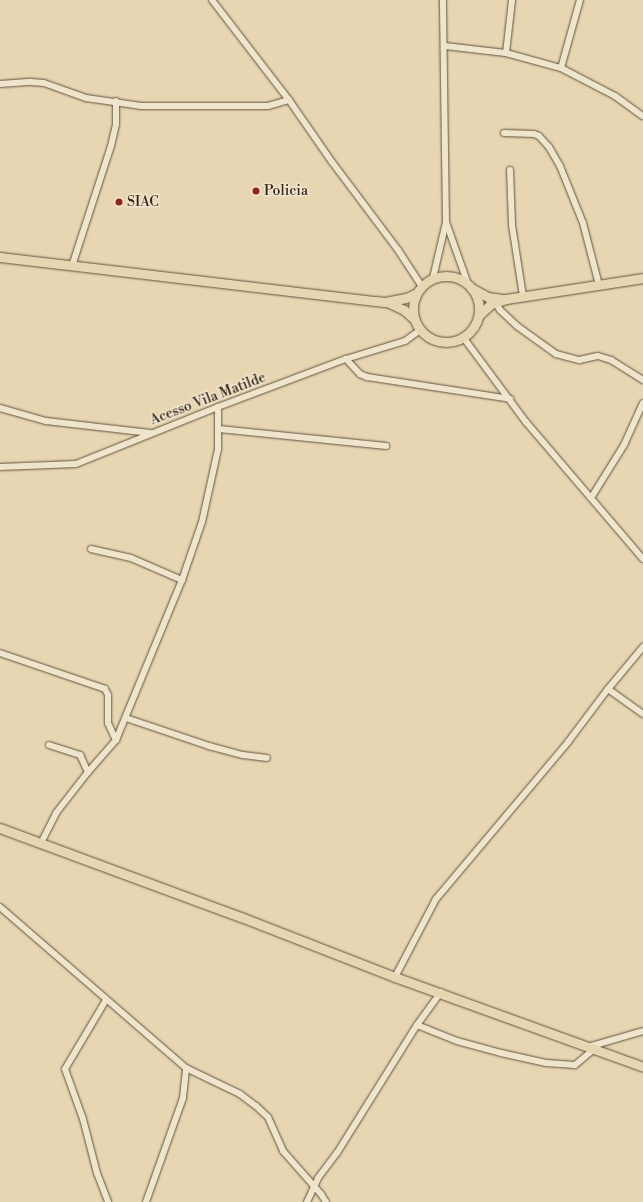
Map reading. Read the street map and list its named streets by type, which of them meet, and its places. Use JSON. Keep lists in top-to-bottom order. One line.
{"streets":{"street":["Acesso Vila Matilde"]},"places":["Policia","SIAC"]}
